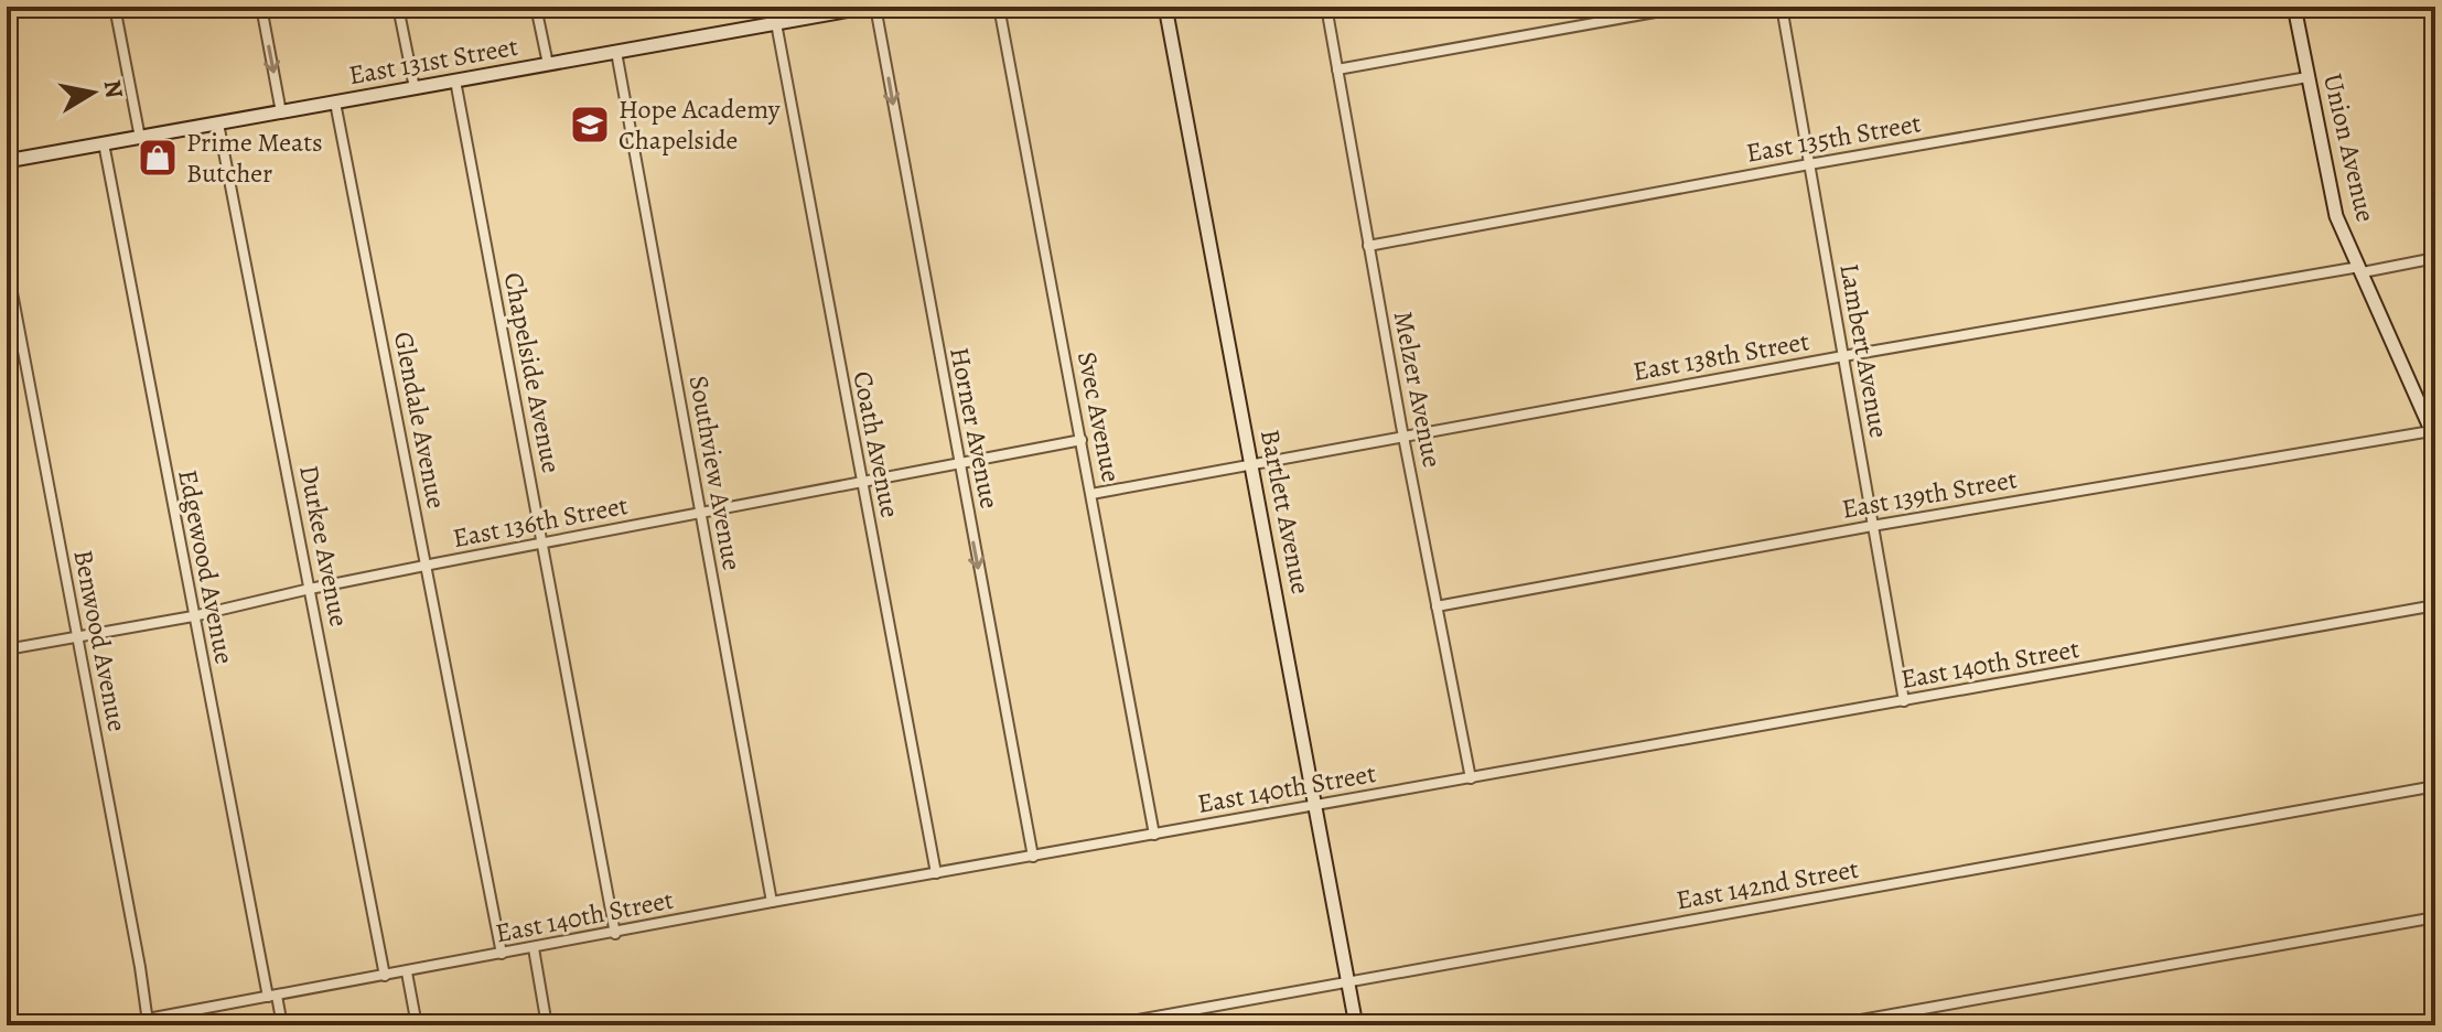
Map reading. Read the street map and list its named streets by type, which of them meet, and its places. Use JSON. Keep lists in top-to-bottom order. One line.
{"streets":{"street":["East 131st Street","East 135th Street","Union Avenue","Lambert Avenue","East 138th Street","Chapelside Avenue","Melzer Avenue","Svec Avenue","Glendale Avenue","Horner Avenue","Coath Avenue","Southview Avenue","East 139th Street","Bartlett Avenue","East 136th Street","Durkee Avenue","Edgewood Avenue","Benwood Avenue","East 140th Street","East 142nd Street"]},"crossings":[["East 131st Street","Chapelside Avenue"],["East 131st Street","Glendale Avenue"],["East 131st Street","Horner Avenue"],["East 131st Street","Coath Avenue"],["East 131st Street","Southview Avenue"],["East 131st Street","Durkee Avenue"],["East 131st Street","Edgewood Avenue"],["East 135th Street","Union Avenue"],["East 135th Street","Lambert Avenue"],["East 135th Street","Melzer Avenue"],["Union Avenue","East 138th Street"],["Union Avenue","East 139th Street"],["Lambert Avenue","East 138th Street"],["Lambert Avenue","East 139th Street"],["Lambert Avenue","East 140th Street"],["East 138th Street","Melzer Avenue"],["East 138th Street","Svec Avenue"],["East 138th Street","Bartlett Avenue"],["Chapelside Avenue","East 136th Street"],["Chapelside Avenue","East 140th Street"],["Melzer Avenue","East 139th Street"],["Melzer Avenue","East 140th Street"],["Svec Avenue","East 136th Street"],["Svec Avenue","East 140th Street"],["Glendale Avenue","East 136th Street"],["Glendale Avenue","East 140th Street"],["Horner Avenue","East 136th Street"],["Horner Avenue","East 140th Street"],["Coath Avenue","East 136th Street"],["Coath Avenue","East 140th Street"],["Southview Avenue","East 136th Street"],["Southview Avenue","East 140th Street"],["Bartlett Avenue","East 140th Street"],["Bartlett Avenue","East 142nd Street"],["East 136th Street","Durkee Avenue"],["East 136th Street","Edgewood Avenue"],["East 136th Street","Benwood Avenue"],["Durkee Avenue","East 140th Street"],["Edgewood Avenue","East 140th Street"],["Benwood Avenue","East 140th Street"]],"one_way":["Horner Avenue"],"places":{"school or university":["Hope Academy Chapelside"],"shop":["Prime Meats Butcher"]},"north":"right"}
